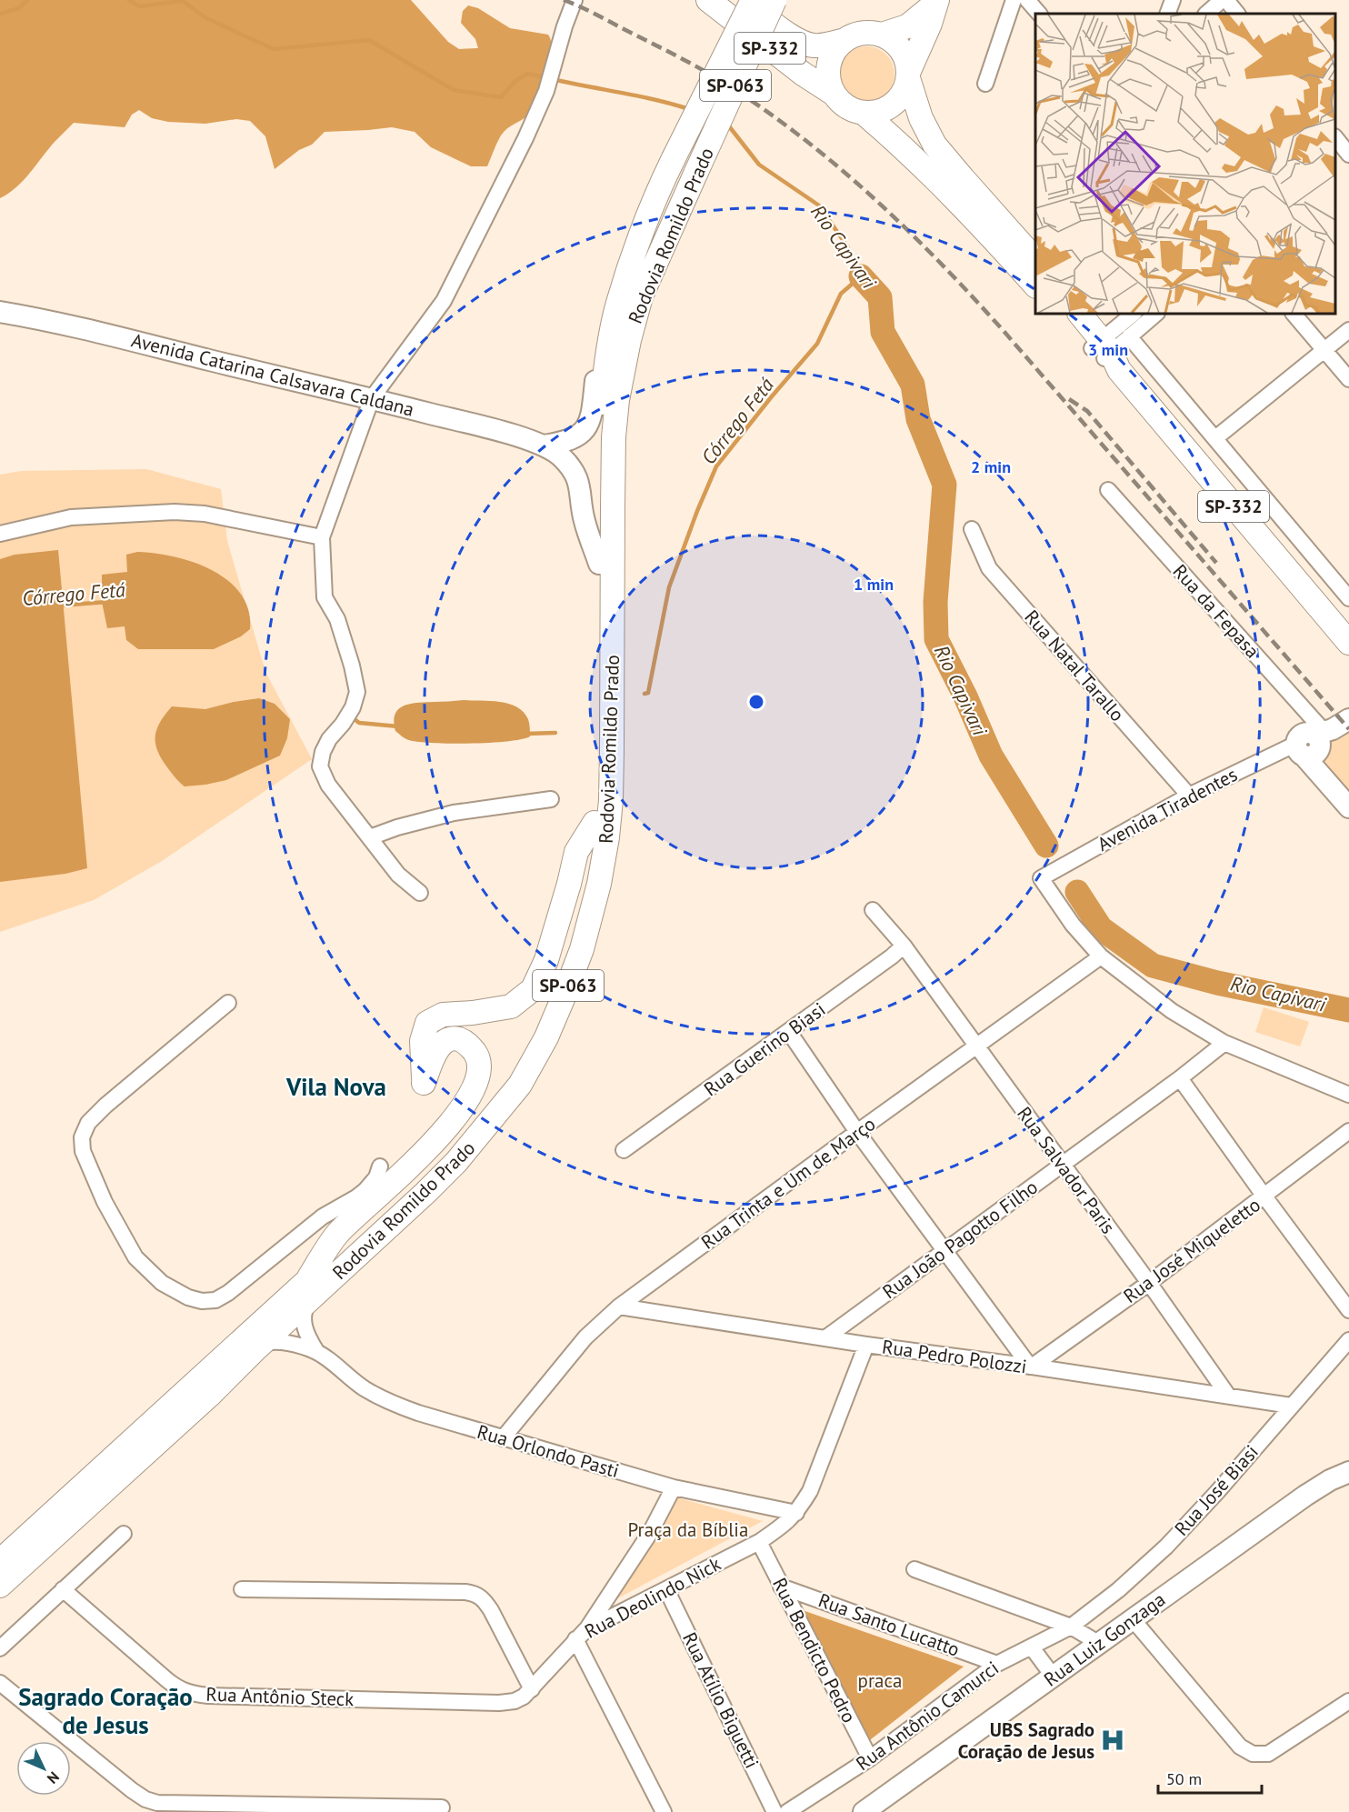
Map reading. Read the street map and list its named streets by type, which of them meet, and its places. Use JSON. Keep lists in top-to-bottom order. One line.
{"streets":{"main road":["SP-332","SP-063","Rodovia Romildo Prado"],"street":["Avenida Catarina Calsavara Caldana","Rua da Fepasa","Rua Natal Tarallo","Avenida Tiradentes","Rua Guerino Biasi","Rua Salvador Paris","Rua Trinta e Um de Março","Rua João Pagotto Filho","Rua José Miqueletto","Rua Pedro Polozzi","Rua Orlondo Pasti","Rua José Biasi","Rua Deolindo Nick","Rua Santo Lucatto","Rua Luiz Gonzaga","Rua Bendicto Pedro","Rua Antônio Steck","Rua Atílio Biguetti","Rua Antônio Camurci"]},"crossings":[["Rua da Fepasa","Avenida Tiradentes"],["Rua Natal Tarallo","Avenida Tiradentes"],["Avenida Tiradentes","Rua Trinta e Um de Março"],["Rua Guerino Biasi","Rua Salvador Paris"],["Rua Salvador Paris","Rua Trinta e Um de Março"],["Rua Salvador Paris","Rua João Pagotto Filho"],["Rua Salvador Paris","Rua José Miqueletto"],["Rua Salvador Paris","Rua Pedro Polozzi"],["Rua Trinta e Um de Março","Rua Pedro Polozzi"],["Rua Trinta e Um de Março","Rua Orlondo Pasti"],["Rua João Pagotto Filho","Rua Pedro Polozzi"],["Rua José Miqueletto","Rua Pedro Polozzi"],["Rua Pedro Polozzi","Rua José Biasi"],["Rua Pedro Polozzi","Rua Deolindo Nick"],["Rua Orlondo Pasti","Rua Deolindo Nick"],["Rua José Biasi","Rua Antônio Camurci"],["Rua Deolindo Nick","Rua Bendicto Pedro"],["Rua Deolindo Nick","Rua Antônio Steck"],["Rua Deolindo Nick","Rua Atílio Biguetti"],["Rua Santo Lucatto","Rua Bendicto Pedro"],["Rua Santo Lucatto","Rua Antônio Camurci"],["Rua Bendicto Pedro","Rua Antônio Camurci"]],"districts":["Vila Nova","Sagrado Coração de Jesus"],"water":["Rio Capivari","Córrego Fetá"],"parks":["Praça da Bíblia","praca"],"places":{"hospital":["UBS Sagrado Coração de Jesus"]},"scale_bar":"50 m","north":"bottom right","rings":["3 min","2 min","1 min"]}
